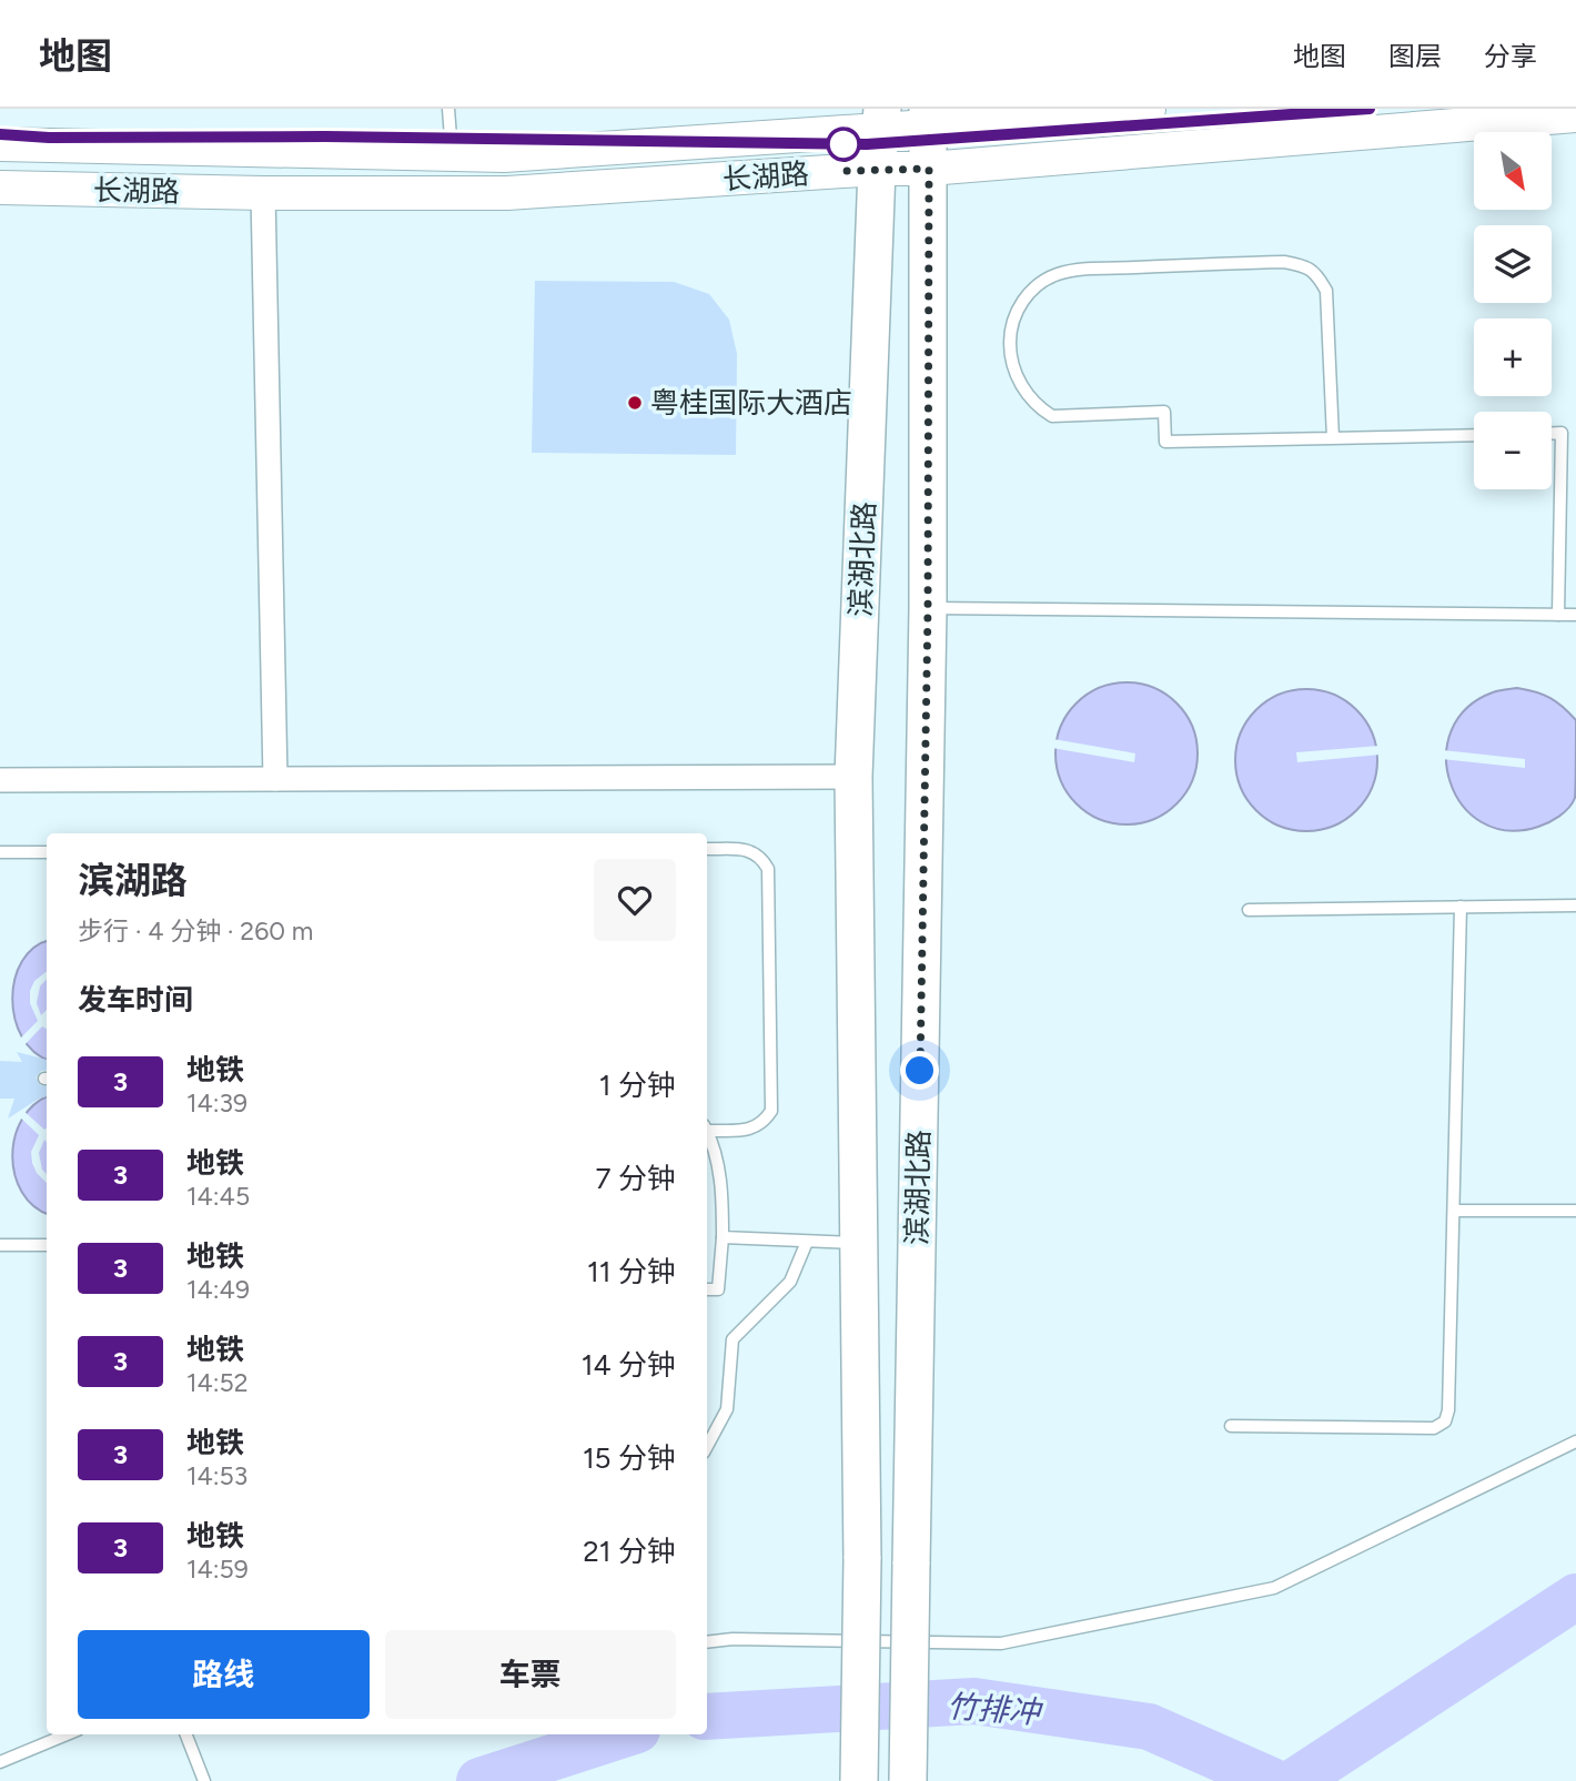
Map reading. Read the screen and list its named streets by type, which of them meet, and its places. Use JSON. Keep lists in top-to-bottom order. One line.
{"streets":{"main road":["长湖路","滨湖北路"]},"crossings":[["长湖路","滨湖北路"]],"water":["竹排冲"],"places":["粤桂国际大酒店"],"lines":["metro line 3"],"north":"bottom right","page":{"header":"地图","nav":["地图","图层","分享"],"map_buttons":["+","−"],"heading":[["滨湖路","步行 · 4 分钟 · 260 m"],"发车时间"],"list":[{"mark":"3","name":"地铁","note":"14:39","value":"1 分钟"},{"mark":"3","name":"地铁","note":"14:45","value":"7 分钟"},{"mark":"3","name":"地铁","note":"14:49","value":"11 分钟"},{"mark":"3","name":"地铁","note":"14:52","value":"14 分钟"},{"mark":"3","name":"地铁","note":"14:53","value":"15 分钟"},{"mark":"3","name":"地铁","note":"14:59","value":"21 分钟"}],"buttons":["路线","车票"]}}
